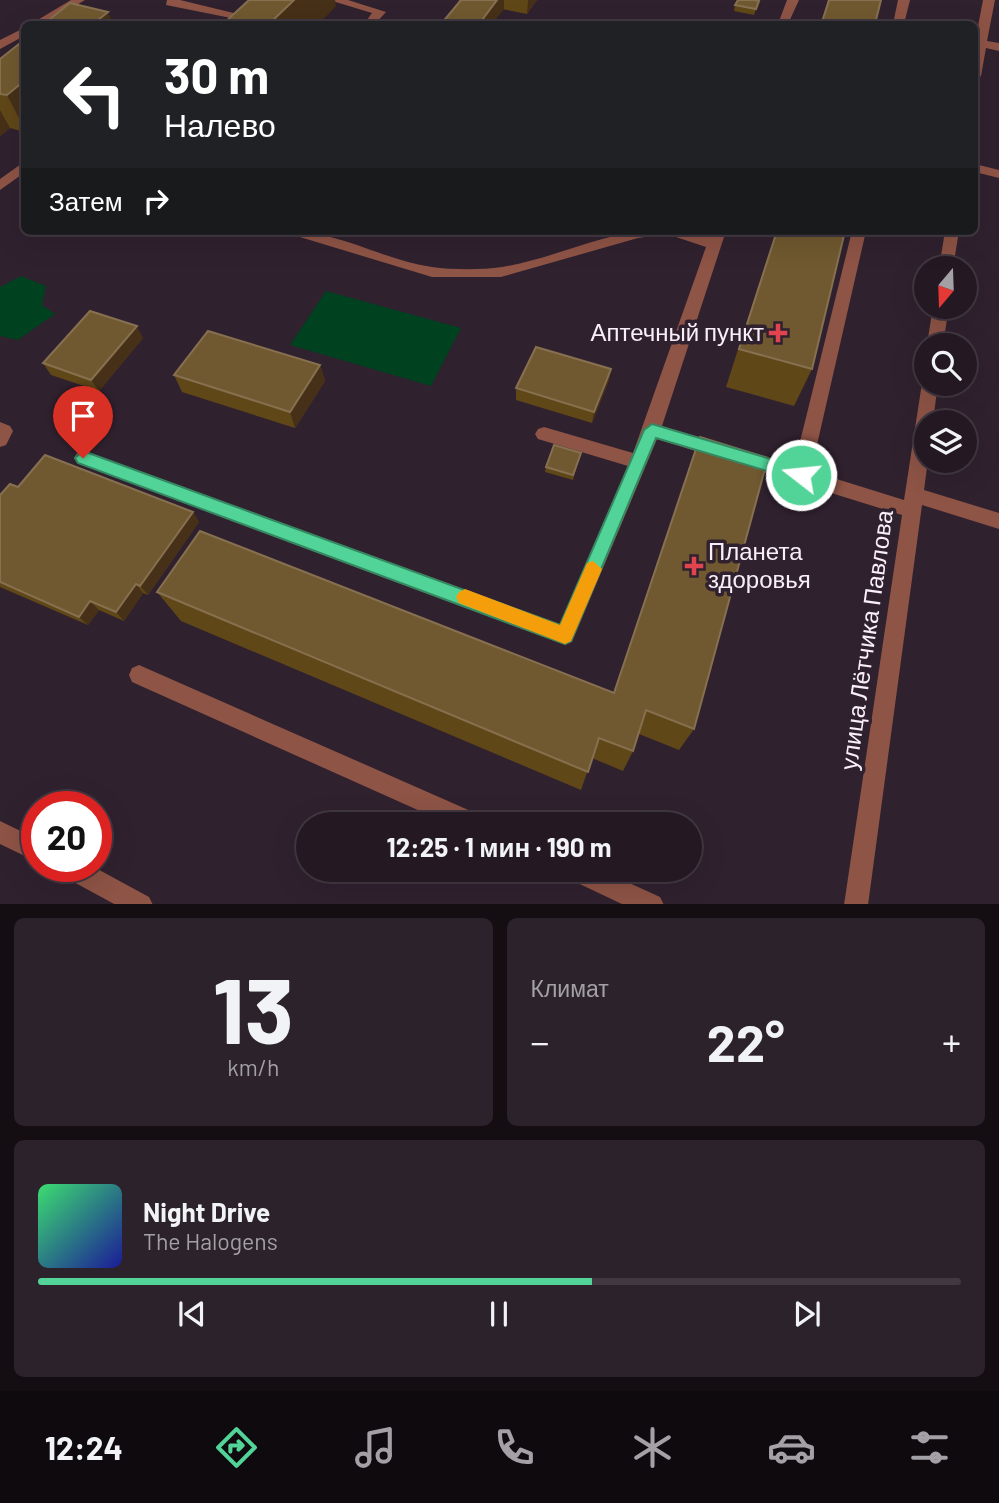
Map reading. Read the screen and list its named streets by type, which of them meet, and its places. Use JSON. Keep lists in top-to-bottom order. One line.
{"streets":{"street":["улица Лётчика Павлова"]},"places":{"health":["Аптечный пункт","Планета здоровья"]},"north":"bottom","page":{"turn":["30 m","Налево"],"then":"Затем","limit":"20","trip":"12:25 · 1 мин · 190 m","tile":[["13","km/h"],"Климат"],"heat":["−","22°","+"],"song":["Night Drive","The Halogens"],"tabs":"12:24"}}
